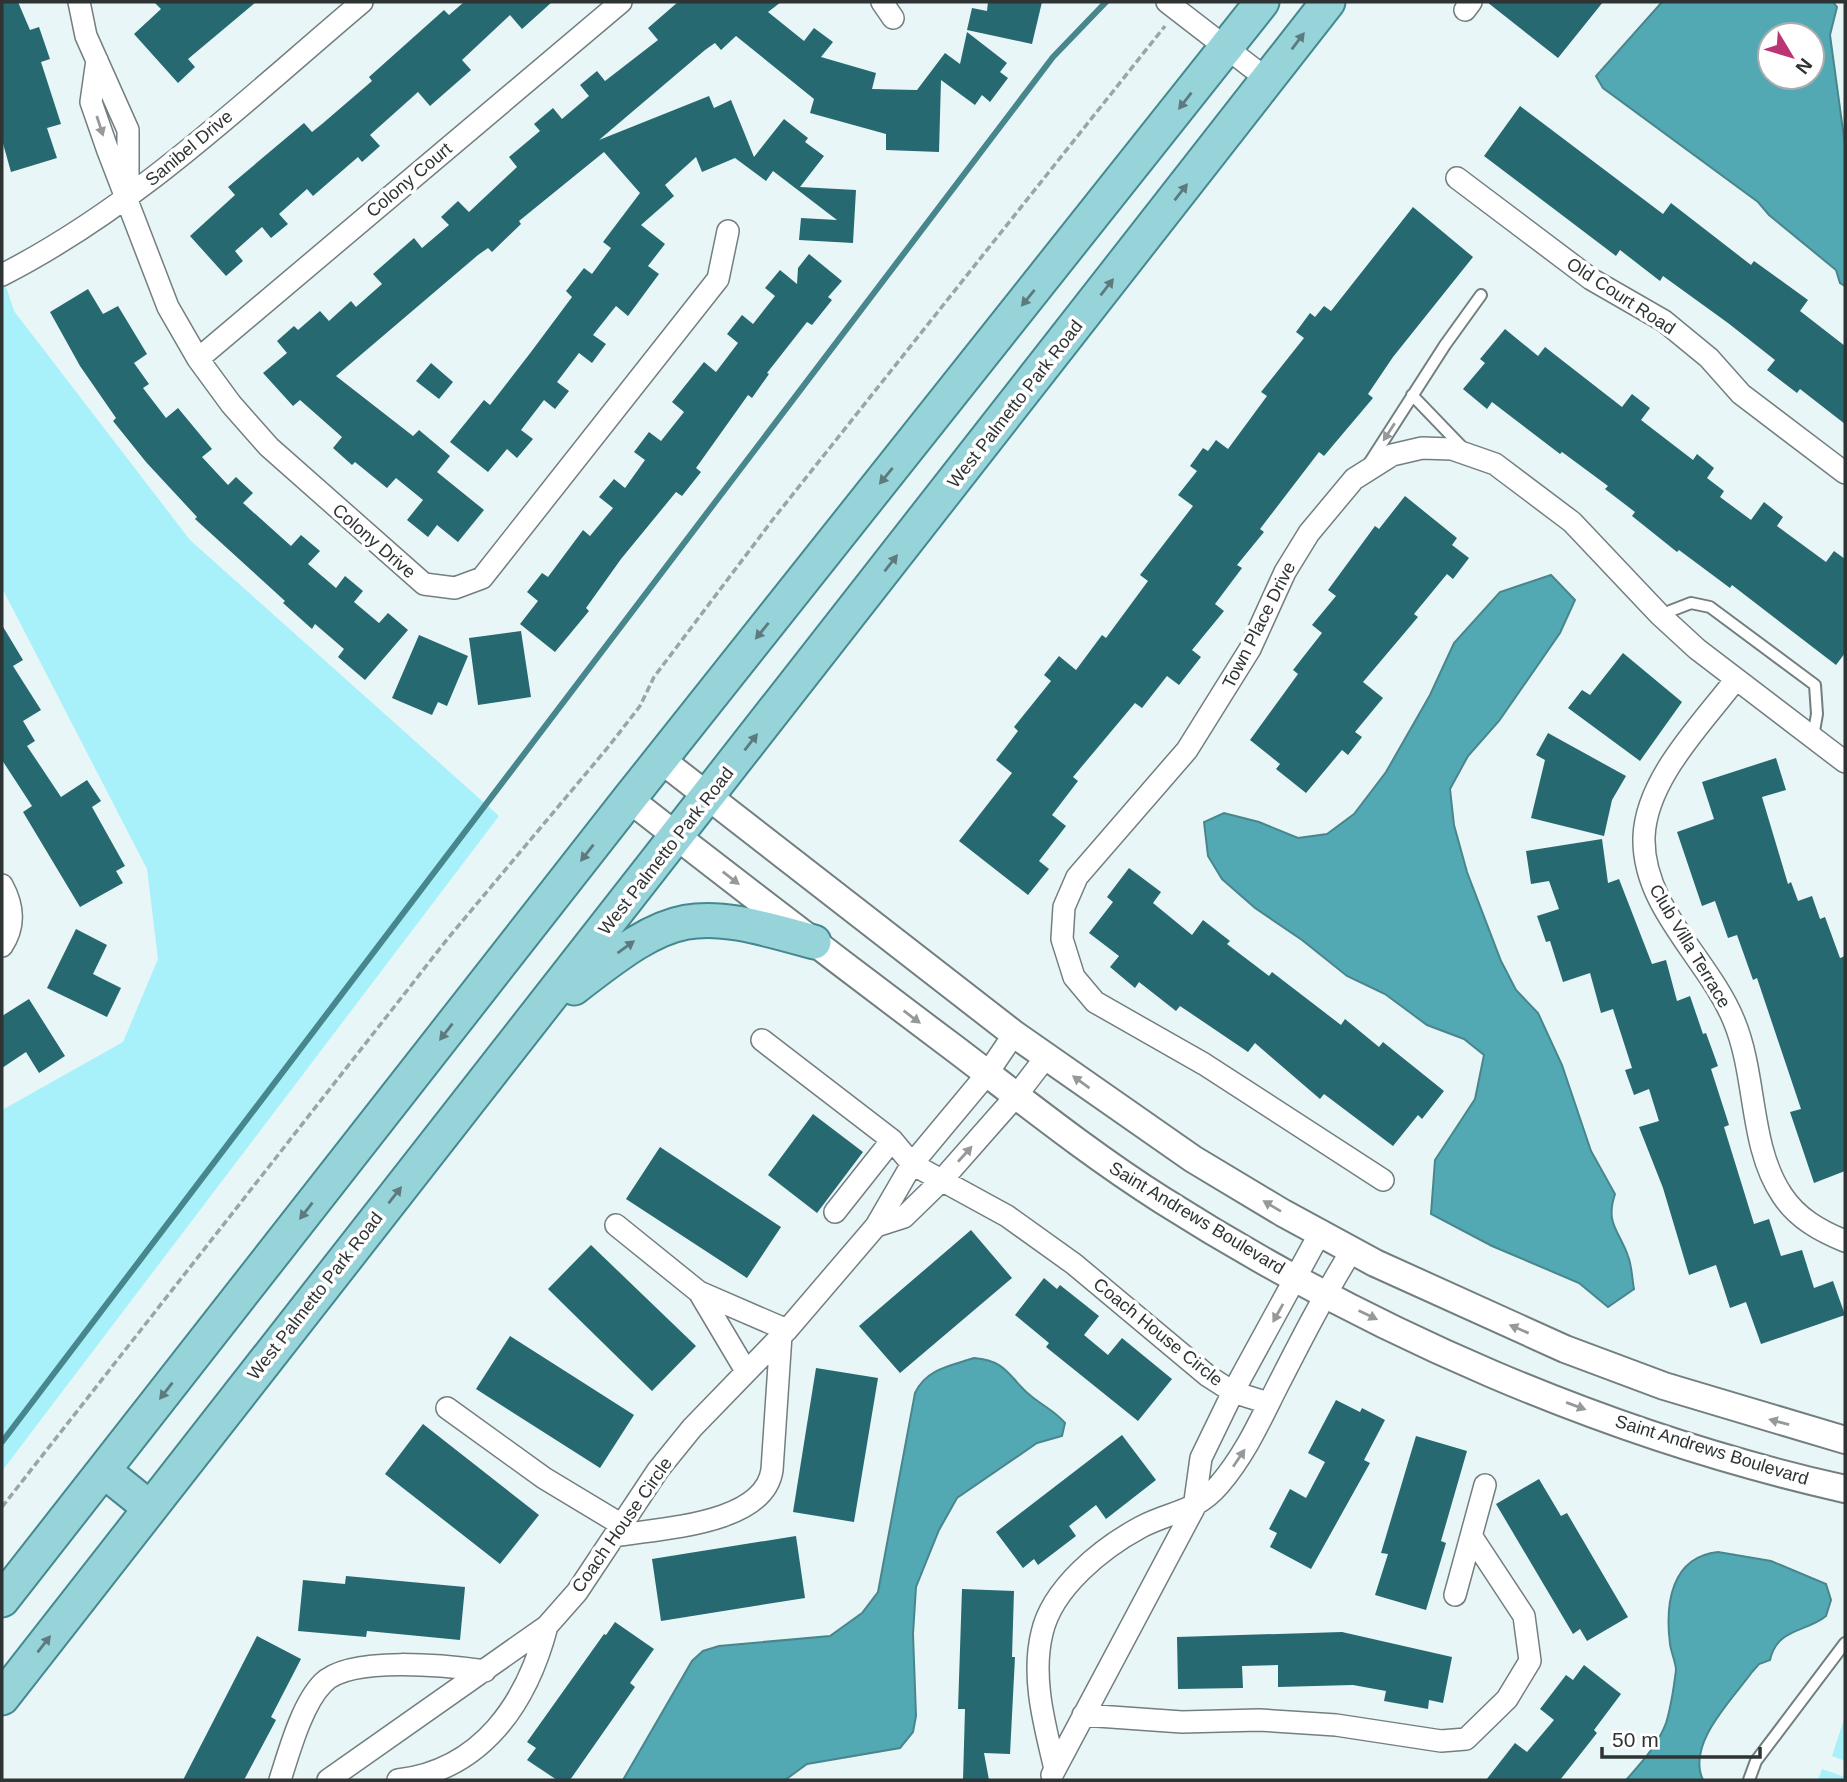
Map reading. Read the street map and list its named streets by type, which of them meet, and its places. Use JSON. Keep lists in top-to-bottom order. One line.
{"streets":{"main road":["West Palmetto Park Road"],"street":["Sanibel Drive","Colony Court","Old Court Road","Colony Drive","Town Place Drive","Club Villa Terrace","Saint Andrews Boulevard","Coach House Circle"]},"crossings":[["Sanibel Drive","Colony Drive"],["Colony Court","Colony Drive"],["West Palmetto Park Road","Saint Andrews Boulevard"],["Town Place Drive","Club Villa Terrace"],["Saint Andrews Boulevard","Coach House Circle"]],"scale_bar":"50 m","north":"bottom right"}
